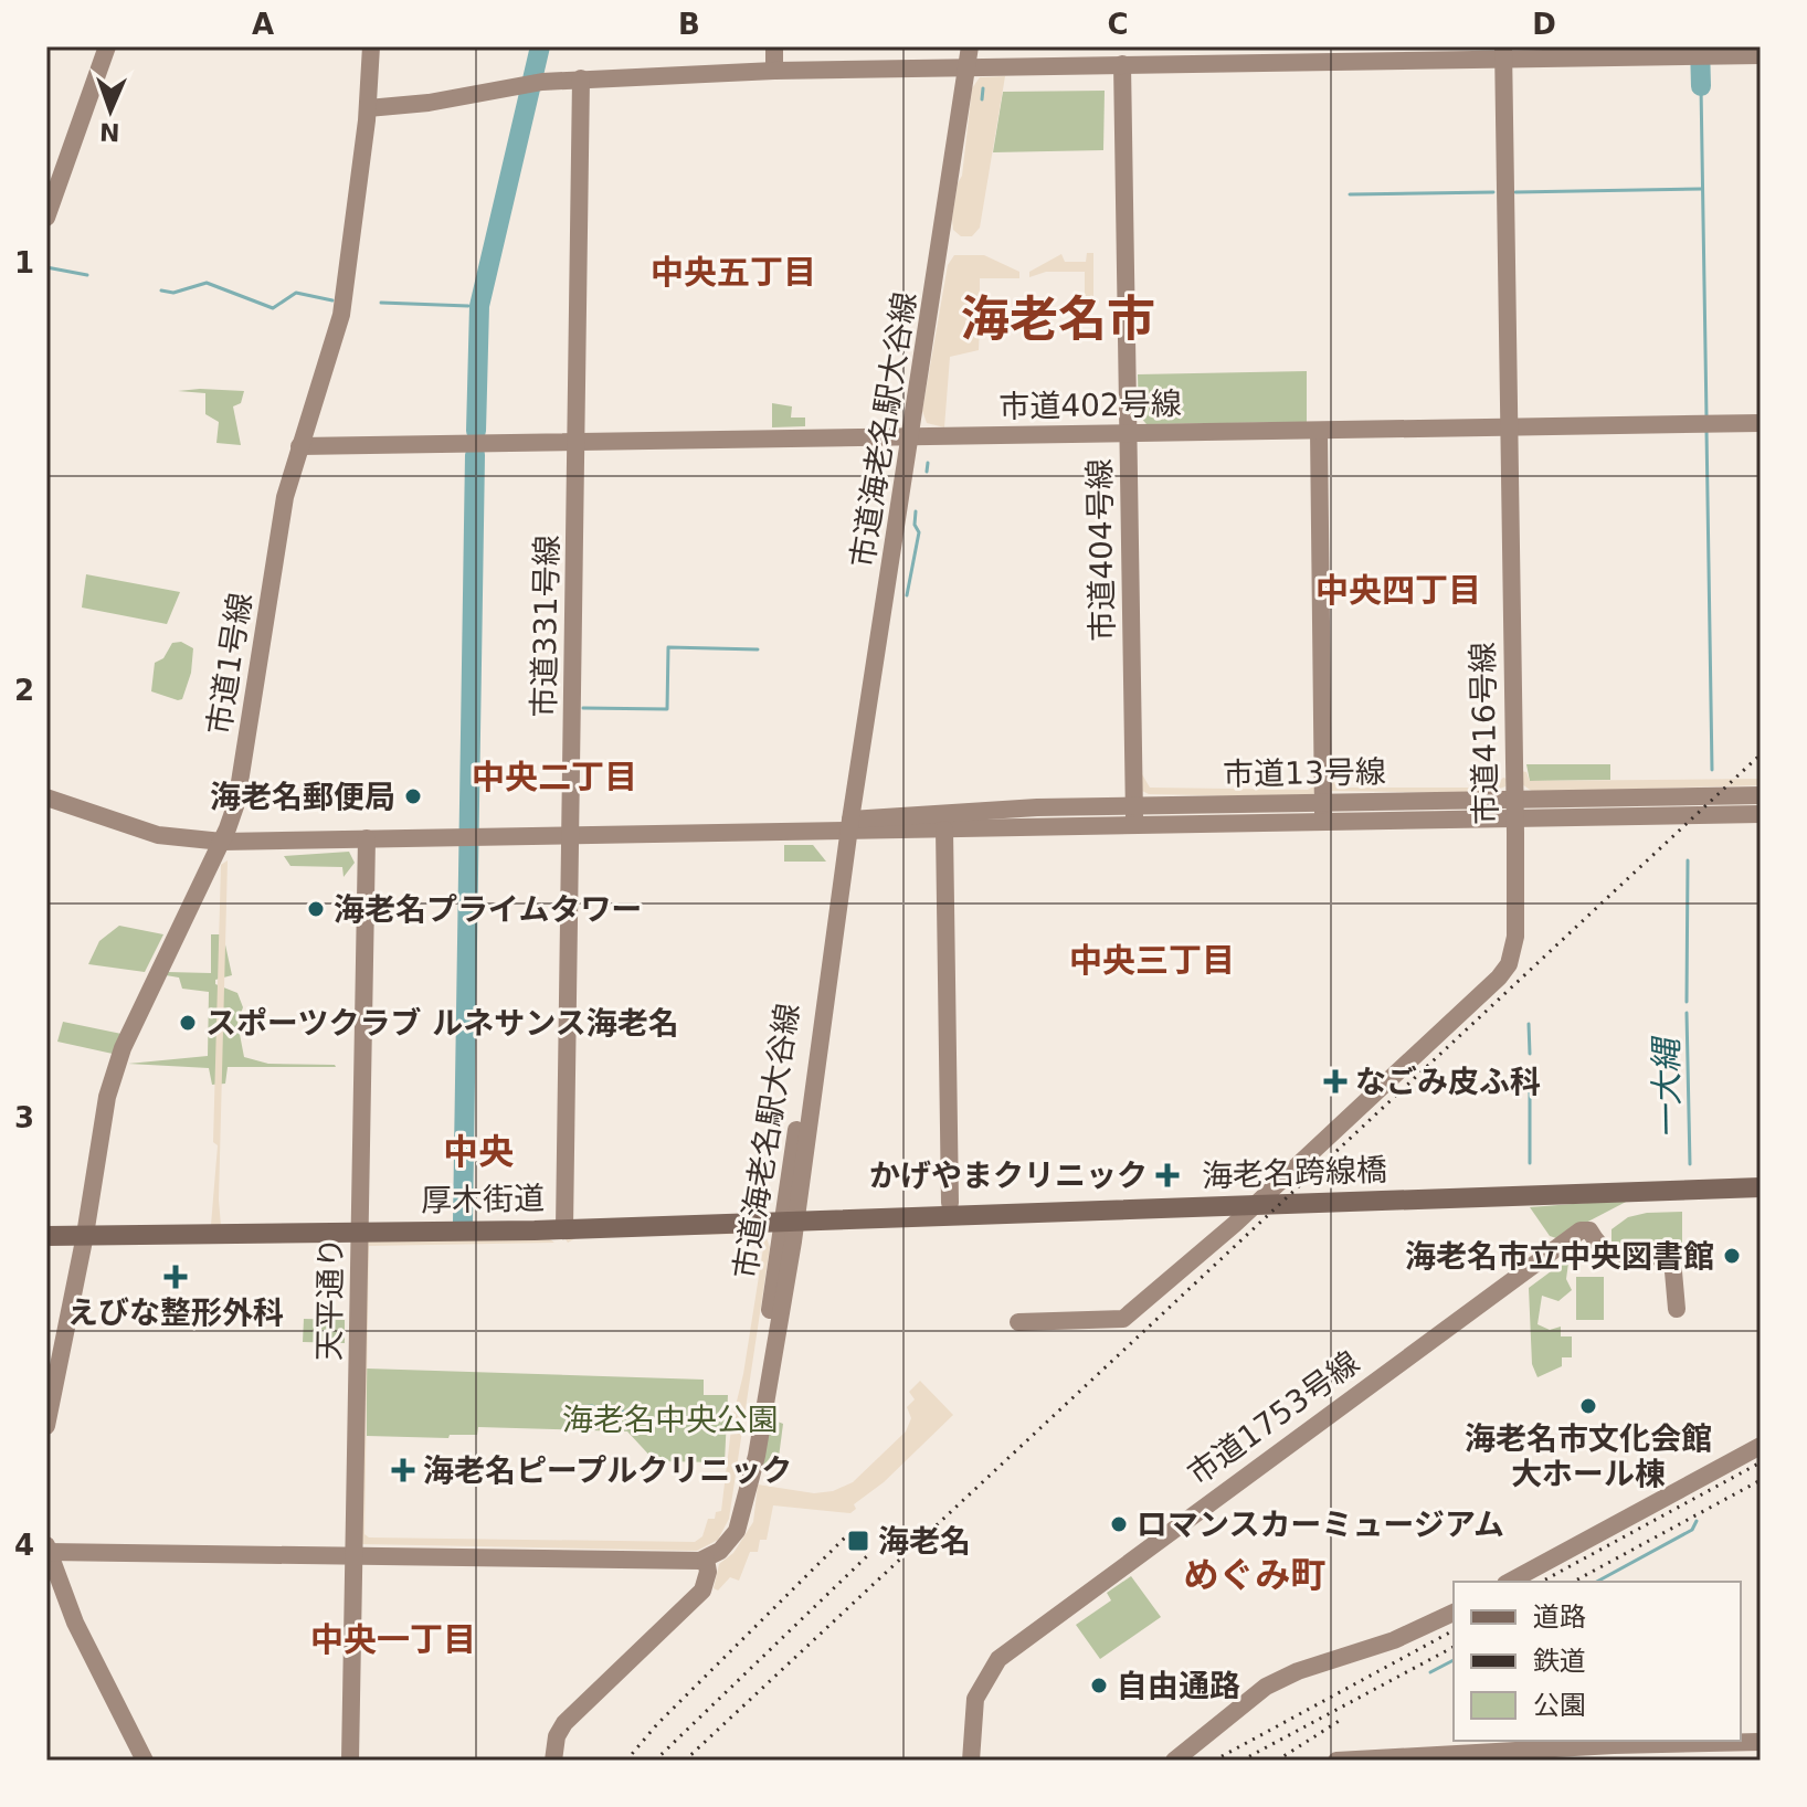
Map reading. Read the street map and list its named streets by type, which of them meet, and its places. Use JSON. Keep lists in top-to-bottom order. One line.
{"streets":{"main road":["海老名跨線橋","厚木街道"],"street":["市道402号線","市道海老名駅大谷線","市道404号線","市道331号線","市道1号線","市道416号線","市道13号線","天平通り","市道1753号線"]},"crossings":[["市道402号線","市道海老名駅大谷線"],["市道402号線","市道404号線"],["市道402号線","市道331号線"],["市道402号線","市道1号線"],["市道402号線","市道416号線"],["市道海老名駅大谷線","市道13号線"],["市道海老名駅大谷線","厚木街道"],["市道404号線","市道13号線"],["市道331号線","厚木街道"],["市道1号線","厚木街道"],["市道416号線","市道13号線"],["海老名跨線橋","厚木街道"],["厚木街道","天平通り"]],"districts":["中央五丁目","海老名市","中央四丁目","中央二丁目","中央三丁目","中央","めぐみ町","中央一丁目"],"water":["一大縄"],"parks":["海老名中央公園"],"places":{"other":["海老名郵便局","海老名プライムタワー","スポーツクラブ ルネサンス海老名","海老名市立中央図書館","海老名市文化会館 大ホール棟","ロマンスカーミュージアム","自由通路"],"health":["なごみ皮ふ科","かげやまクリニック","えびな整形外科","海老名ピープルクリニック"],"transit":["海老名"]},"legend":["道路","鉄道","公園"],"north":"bottom","grid":{"columns":["A","B","C","D"],"rows":["1","2","3","4"]}}
